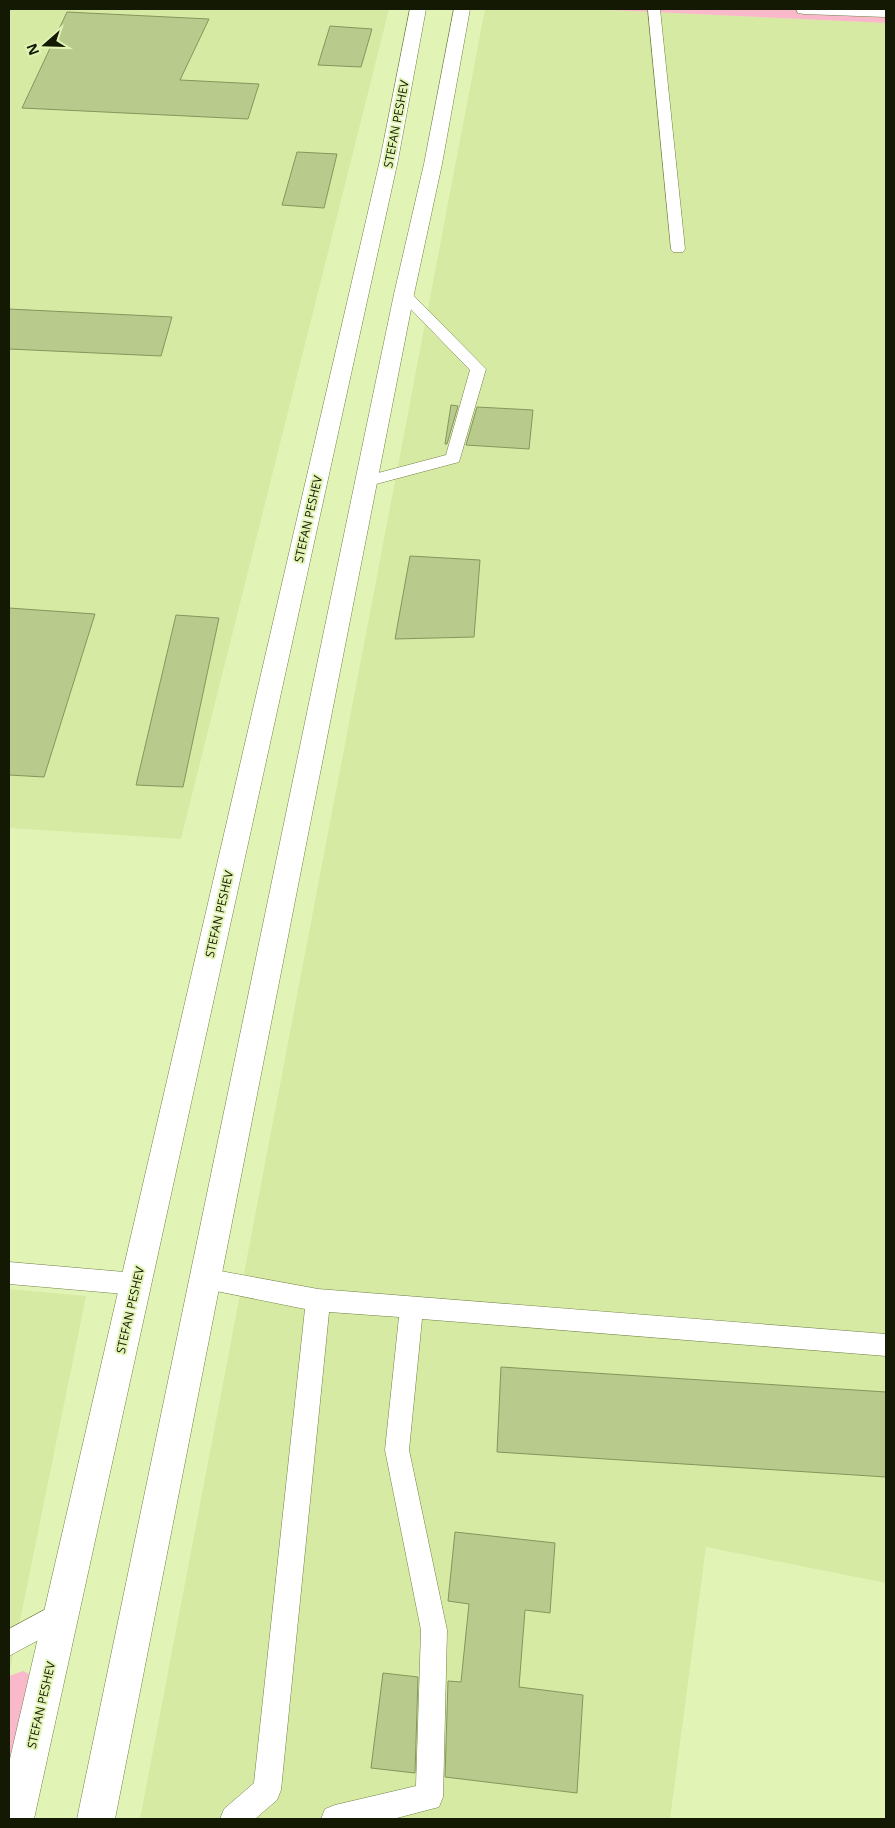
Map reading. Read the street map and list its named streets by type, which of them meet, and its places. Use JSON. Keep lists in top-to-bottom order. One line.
{"streets":{"main road":["STEFAN PESHEV"]},"north":"left"}
